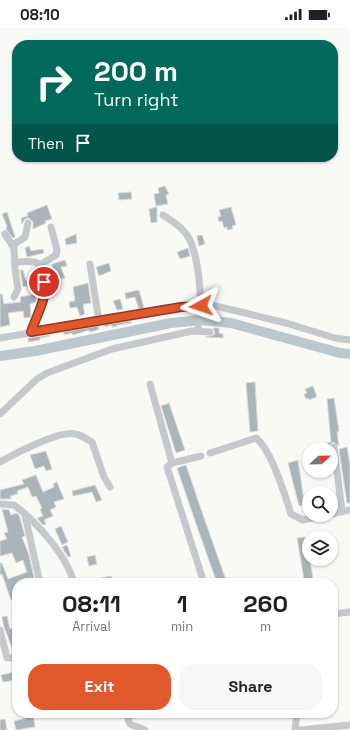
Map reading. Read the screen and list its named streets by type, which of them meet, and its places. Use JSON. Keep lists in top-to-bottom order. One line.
{"north":"right","page":{"status":"08:10","turn":["200 m","Turn right"],"then":"Then","eta":["08:11","Arrival","1","min","260","m"],"buttons":["Exit","Share"]}}
